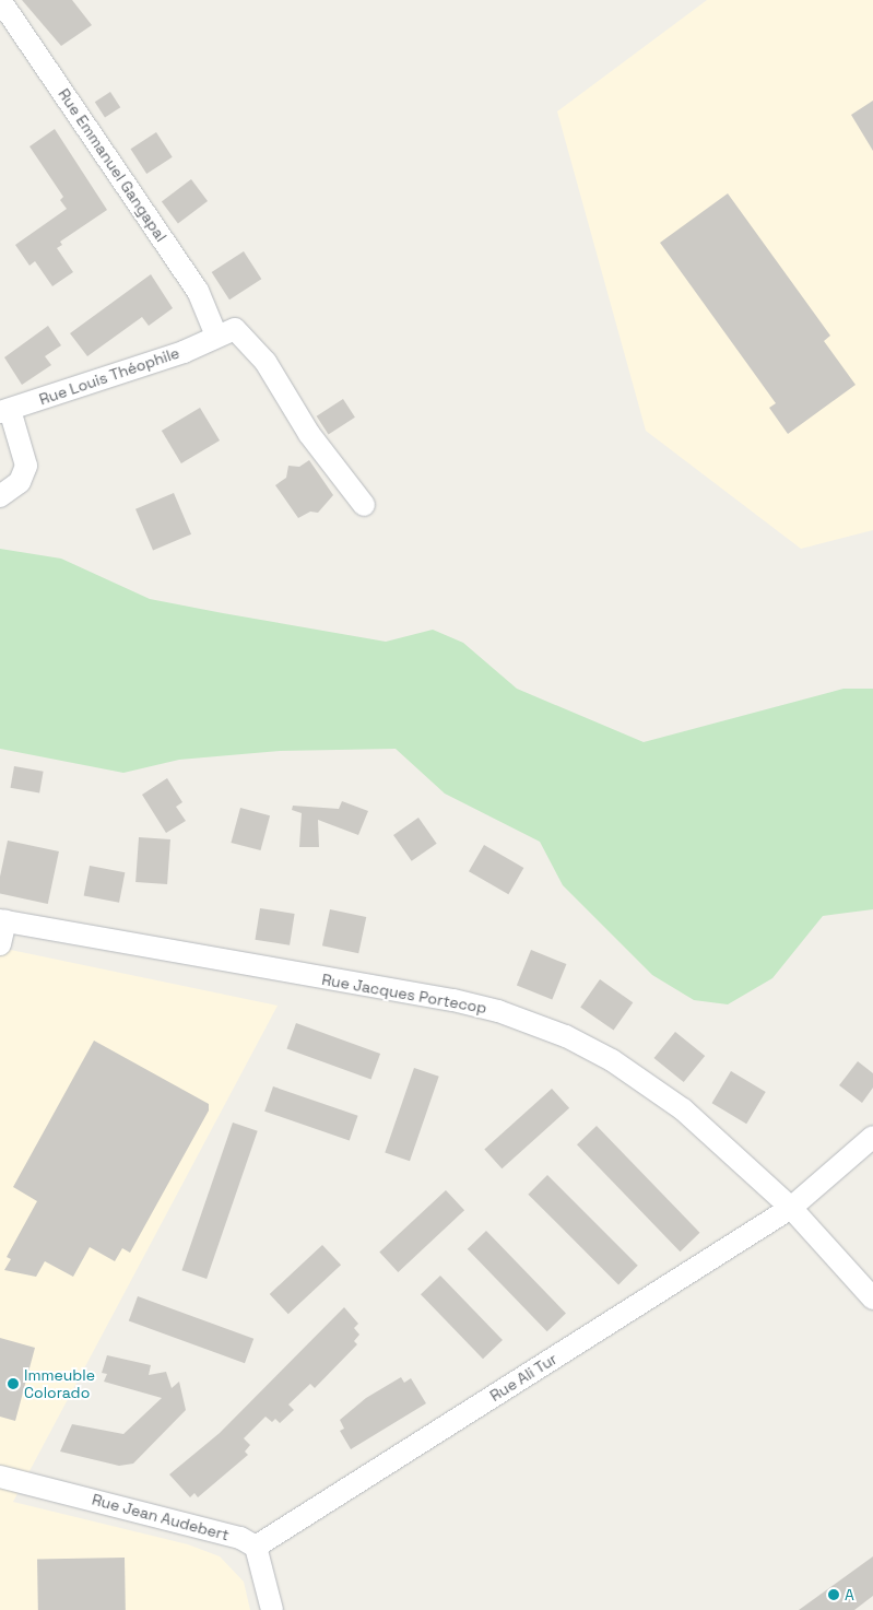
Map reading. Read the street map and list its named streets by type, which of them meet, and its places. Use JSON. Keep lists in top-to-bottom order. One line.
{"streets":{"street":["Rue Emmanuel Gangapal","Rue Louis Théophile","Rue Jacques Portecop","Rue Ali Tur","Rue Jean Audebert"]},"crossings":[["Rue Emmanuel Gangapal","Rue Louis Théophile"],["Rue Jacques Portecop","Rue Ali Tur"],["Rue Ali Tur","Rue Jean Audebert"]],"places":["Immeuble Colorado","A"]}
